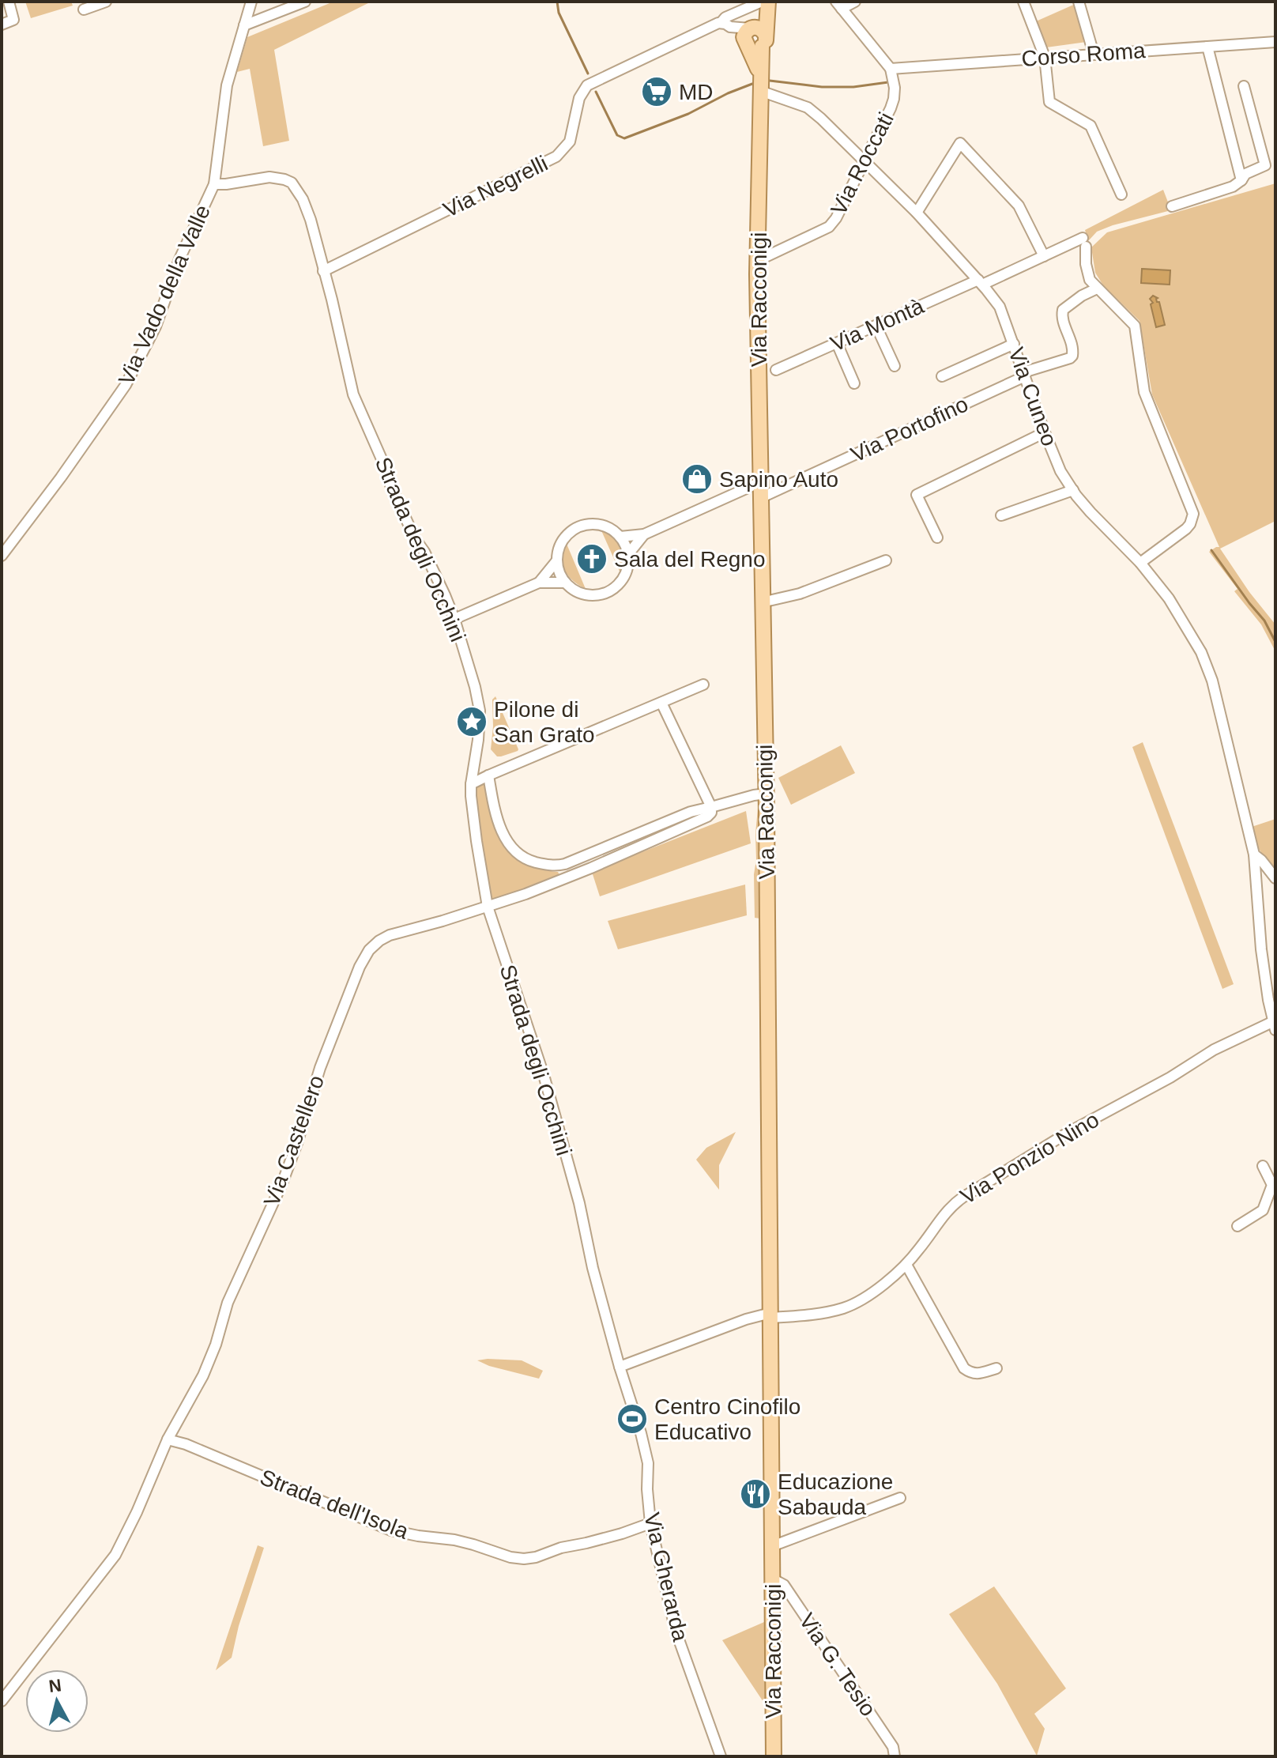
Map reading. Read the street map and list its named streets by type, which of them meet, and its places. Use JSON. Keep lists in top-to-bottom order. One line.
{"streets":{"main road":["Via Racconigi"],"street":["Corso Roma","Via Roccati","Via Negrelli","Via Vado della Valle","Via Montà","Via Cuneo","Via Portofino","Strada degli Occhini","Via Castellero","Via Ponzio Nino","Strada dell'Isola","Via Gherarda","Via G. Tesio"]},"crossings":[["Corso Roma","Via Roccati"],["Via Roccati","Via Racconigi"],["Via Roccati","Via Cuneo"],["Via Negrelli","Via Racconigi"],["Via Negrelli","Strada degli Occhini"],["Via Vado della Valle","Strada degli Occhini"],["Via Racconigi","Via Cuneo"],["Via Racconigi","Via Portofino"],["Via Racconigi","Via Castellero"],["Via Racconigi","Via Ponzio Nino"],["Via Racconigi","Via G. Tesio"],["Via Montà","Via Cuneo"],["Via Montà","Via Portofino"],["Via Cuneo","Via Portofino"],["Via Cuneo","Via Ponzio Nino"],["Strada degli Occhini","Via Castellero"],["Strada degli Occhini","Via Gherarda"],["Via Castellero","Strada dell'Isola"],["Strada dell'Isola","Via Gherarda"]],"places":{"supermarket":["MD"],"shop":["Sapino Auto"],"church":["Sala del Regno"],"place":["Pilone di San Grato"],"sports":["Centro Cinofilo Educativo"],"restaurant":["Educazione Sabauda"]},"north":"top"}
